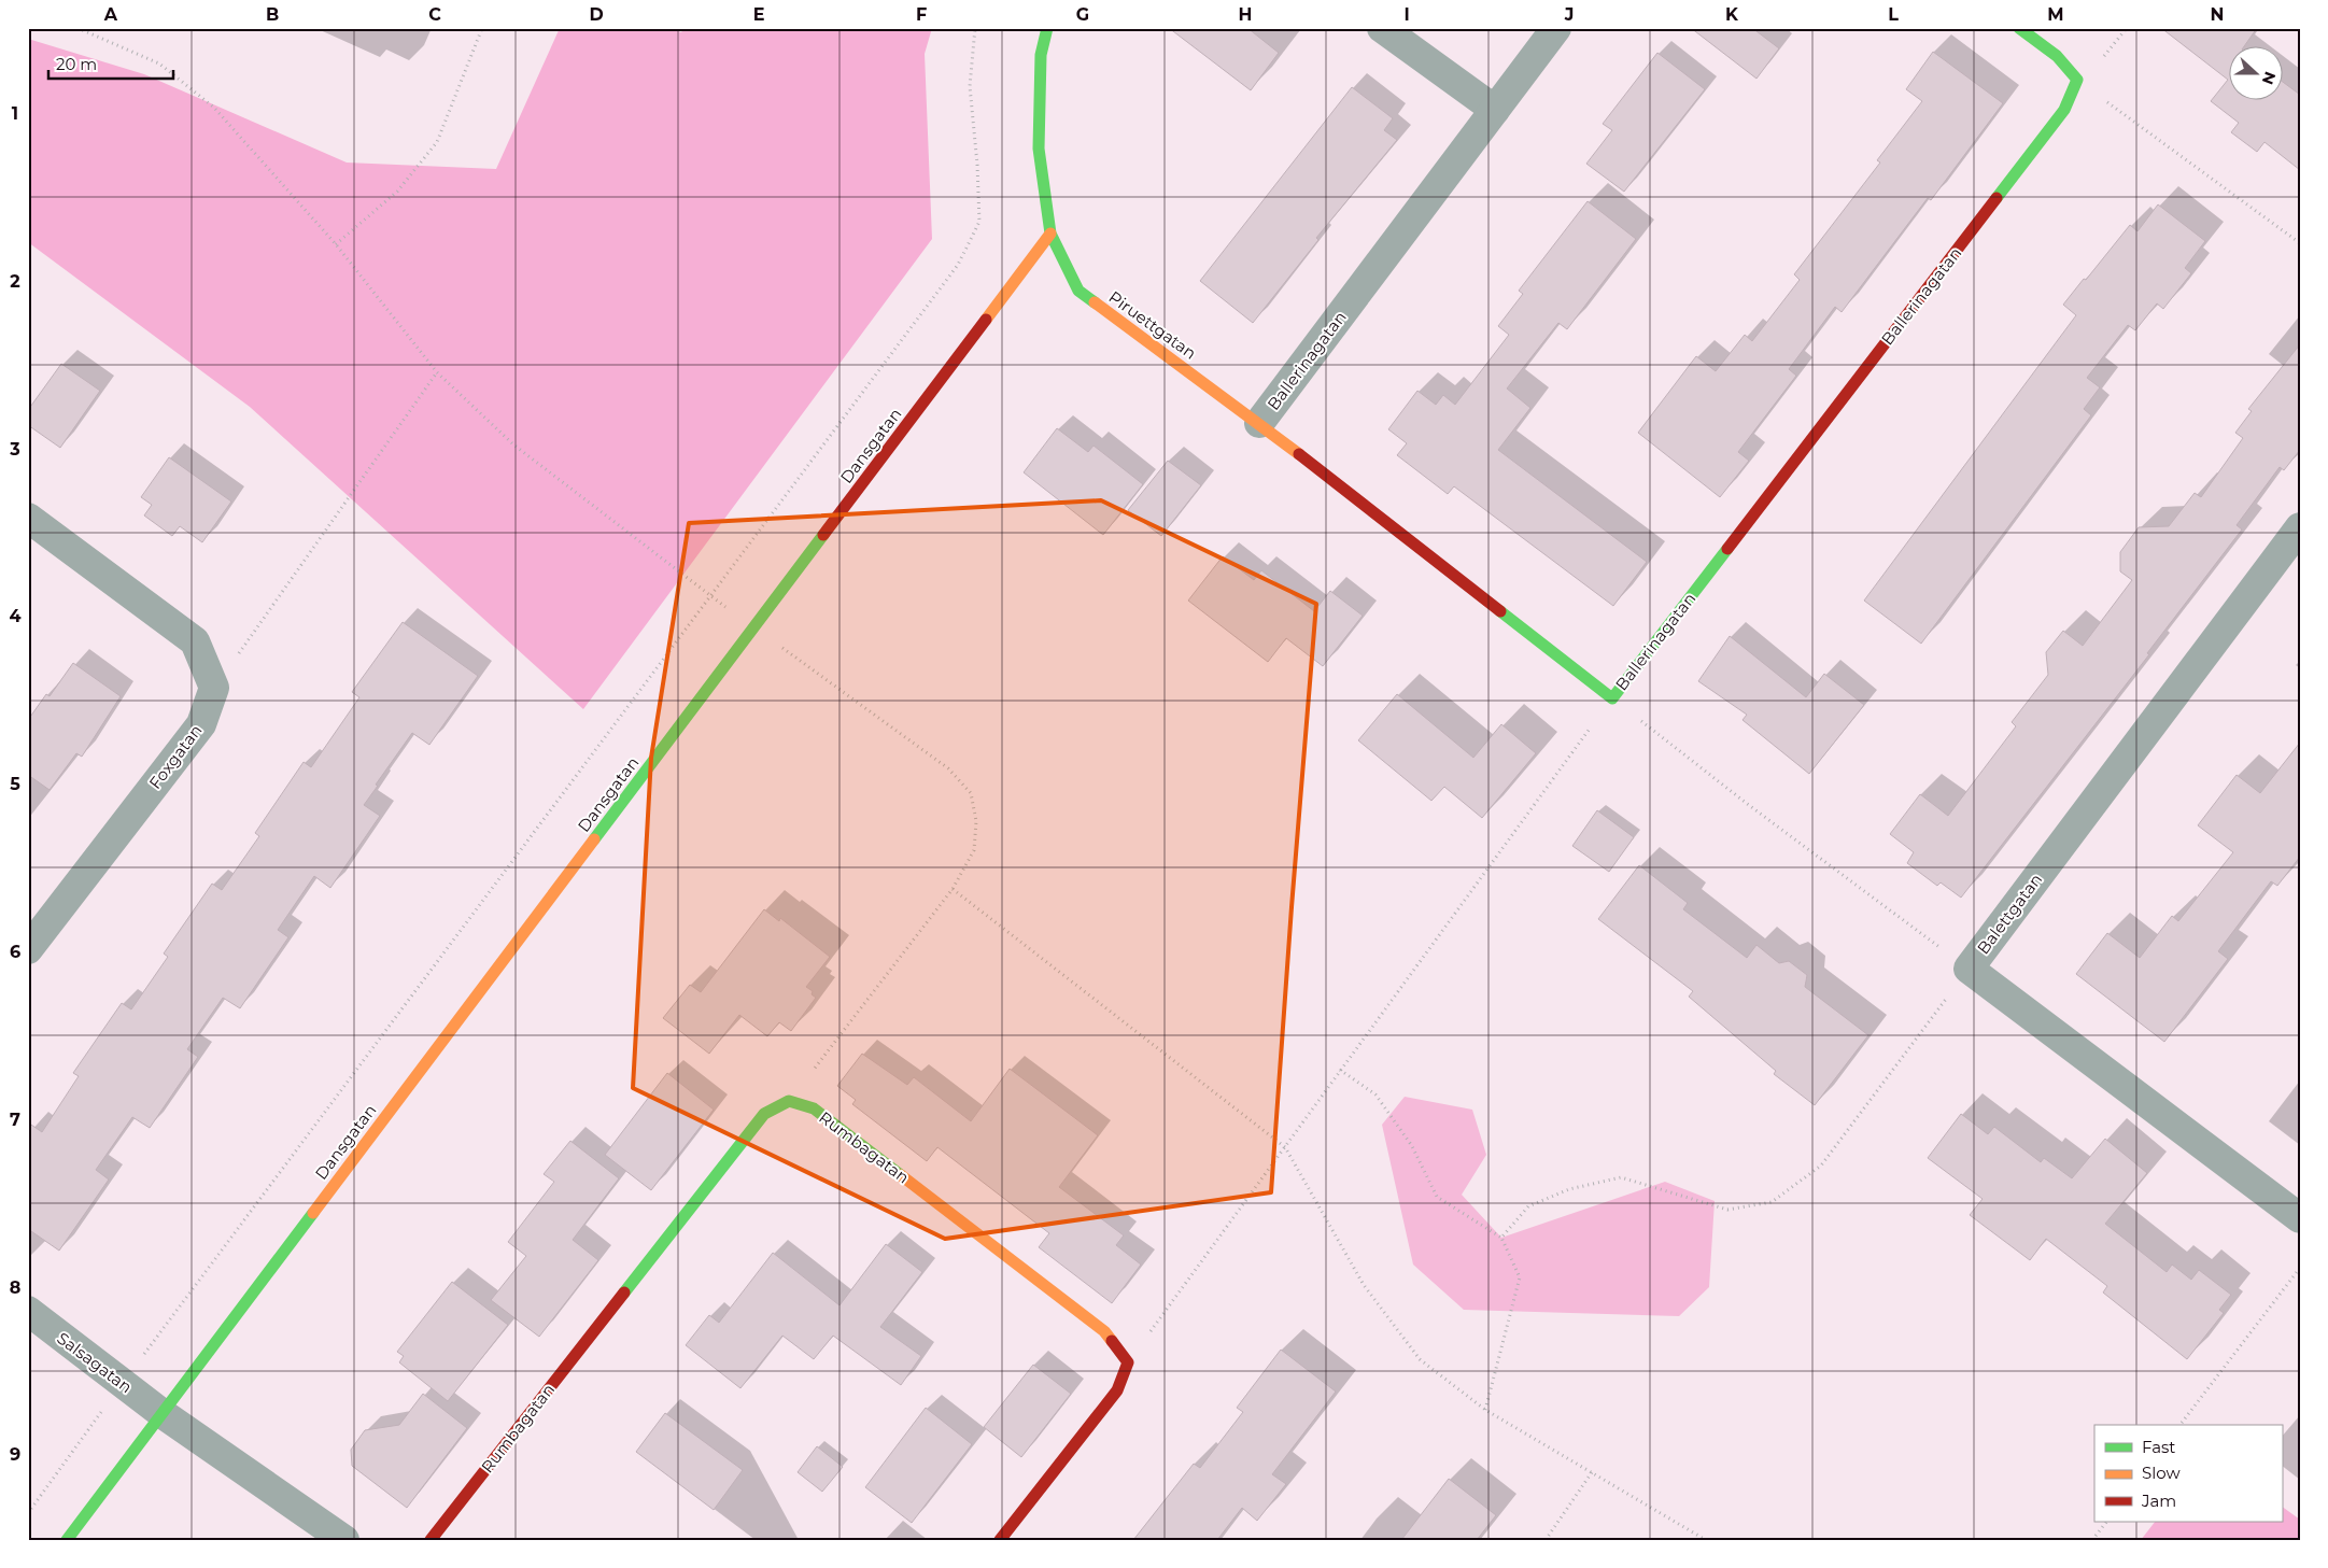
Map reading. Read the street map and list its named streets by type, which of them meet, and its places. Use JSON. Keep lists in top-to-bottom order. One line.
{"streets":{"street":["Ballerinagatan","Piruettgatan","Dansgatan","Foxgatan","Balettgatan","Rumbagatan","Salsagatan"]},"crossings":[["Ballerinagatan","Piruettgatan"],["Piruettgatan","Dansgatan"],["Dansgatan","Salsagatan"]],"legend":["Fast","Slow","Jam"],"scale_bar":"20 m","north":"right","grid":{"columns":["A","B","C","D","E","F","G","H","I","J","K","L","M","N"],"rows":["1","2","3","4","5","6","7","8","9"]}}
